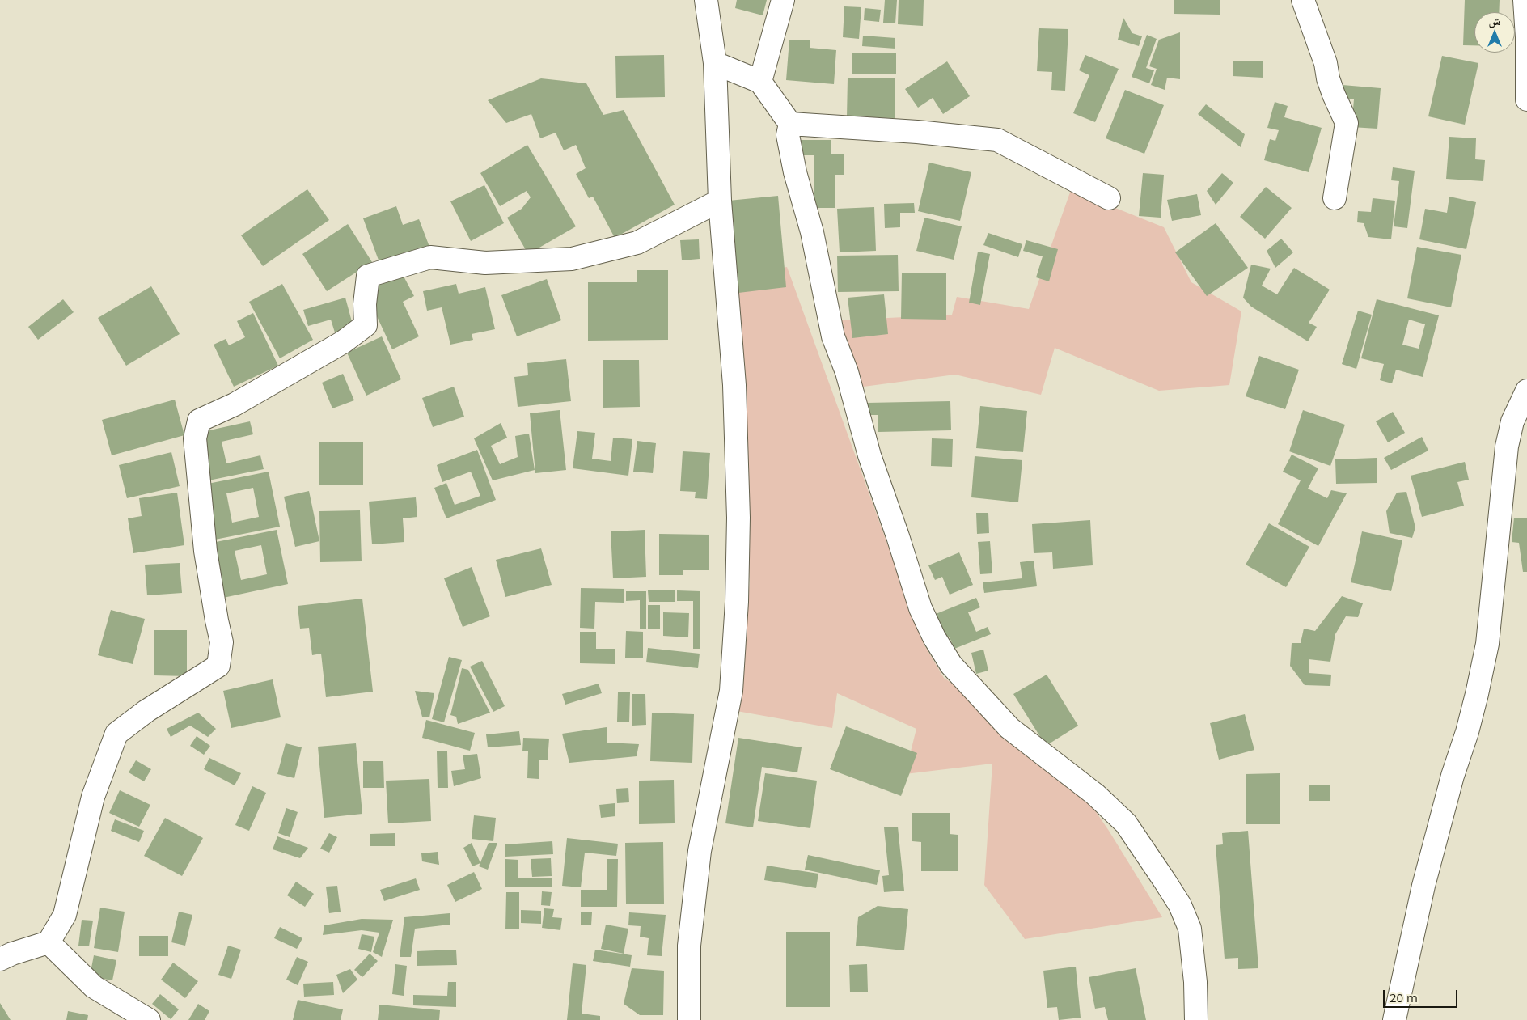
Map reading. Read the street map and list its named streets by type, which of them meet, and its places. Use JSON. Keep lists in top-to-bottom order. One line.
{"scale_bar":"20 m","north":"top"}
